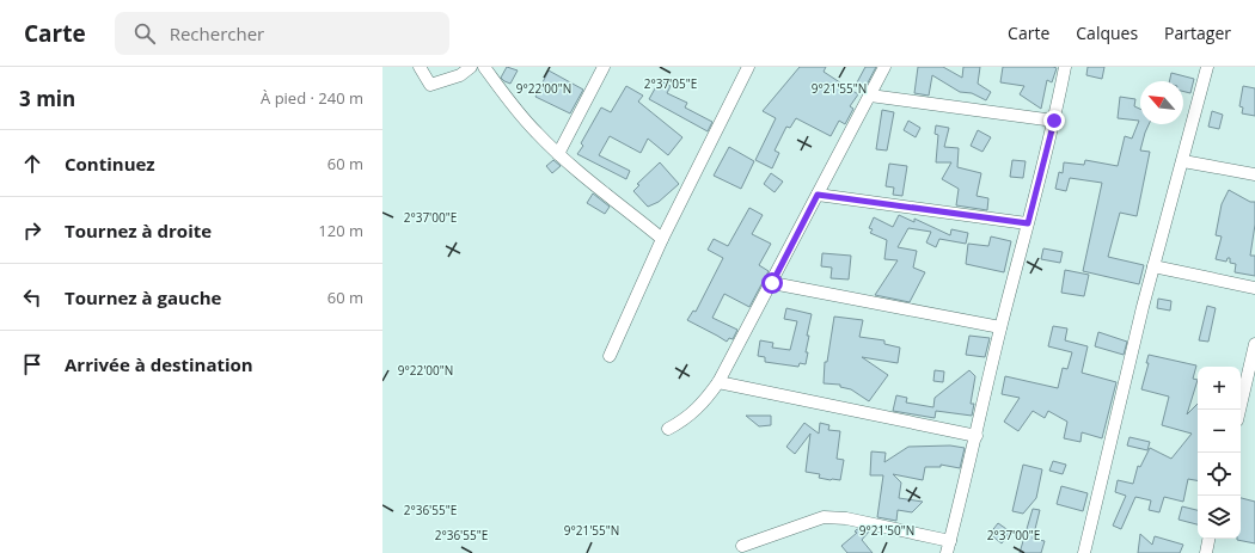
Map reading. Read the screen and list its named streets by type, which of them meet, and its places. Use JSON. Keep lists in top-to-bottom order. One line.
{"north":"top left","page":{"header":"Carte","search":"Rechercher","nav":["Carte","Calques","Partager"],"heading":["3 min","À pied · 240 m"],"list":[["Continuez","60 m"],["Tournez à droite","120 m"],["Tournez à gauche","60 m"],"Arrivée à destination"],"map_buttons":["+","−"]},"coordinates":["2°37'05\"E","9°22'00\"N","9°21'55\"N","2°37'00\"E","2°36'55\"E","9°21'50\"N"]}
